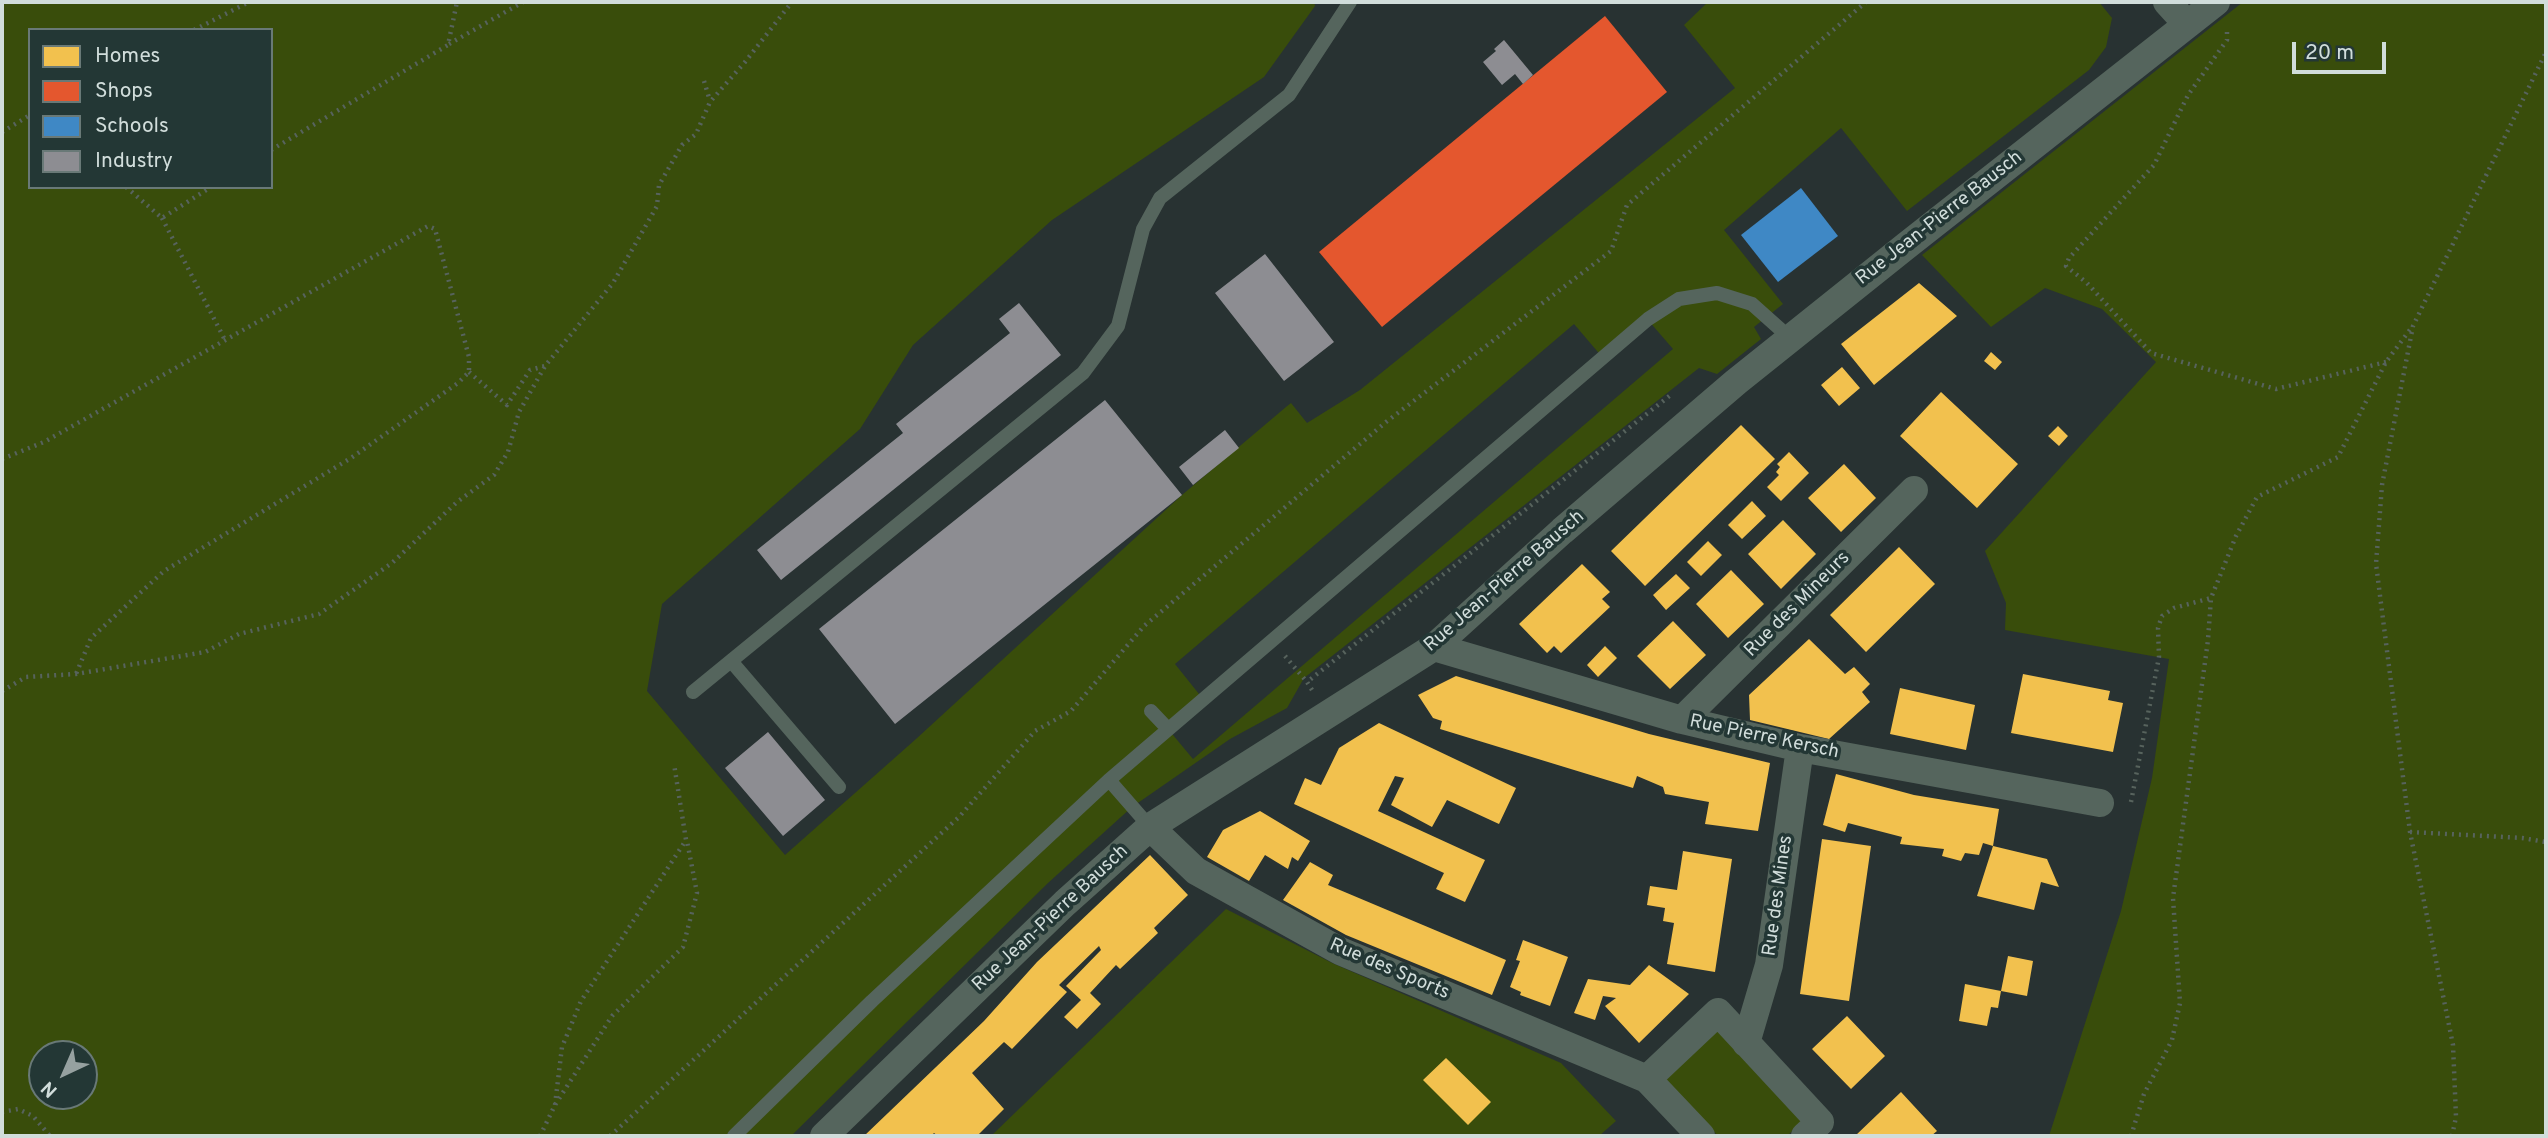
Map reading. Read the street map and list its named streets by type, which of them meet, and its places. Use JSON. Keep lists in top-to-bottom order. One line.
{"streets":{"street":["Rue Jean-Pierre Bausch","Rue des Mineurs","Rue Pierre Kersch","Rue des Mines","Rue des Sports"]},"crossings":[["Rue Jean-Pierre Bausch","Rue Pierre Kersch"],["Rue Jean-Pierre Bausch","Rue des Sports"],["Rue des Mineurs","Rue Pierre Kersch"],["Rue Pierre Kersch","Rue des Mines"]],"legend":["Homes","Shops","Schools","Industry"],"scale_bar":"20 m","north":"bottom left"}
